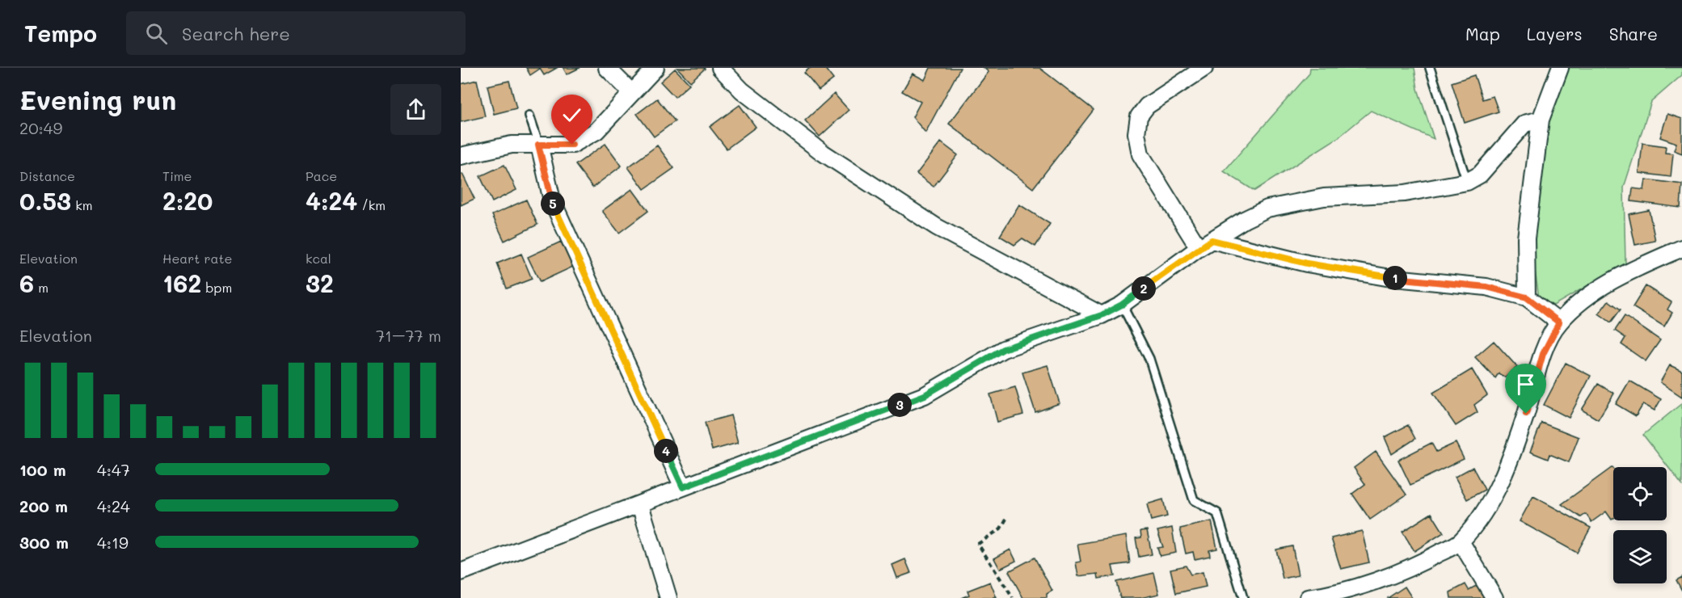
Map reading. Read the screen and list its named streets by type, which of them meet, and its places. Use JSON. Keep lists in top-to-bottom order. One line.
{"page":{"header":"Tempo","search":"Search here","nav":["Map","Layers","Share"],"heading":["Evening run","20:49"],"stats":[["Distance","0.53 km"],["Time","2:20"],["Pace","4:24 /km"],["Elevation","6 m"],["Heart rate","162 bpm"],["kcal","32"]],"pins":["5","1","2","3","4"],"chart":["Elevation","71–77 m"],"list":[{"name":"100 m","note":"4:47"},{"name":"200 m","note":"4:24"},{"name":"300 m","note":"4:19"}]}}
